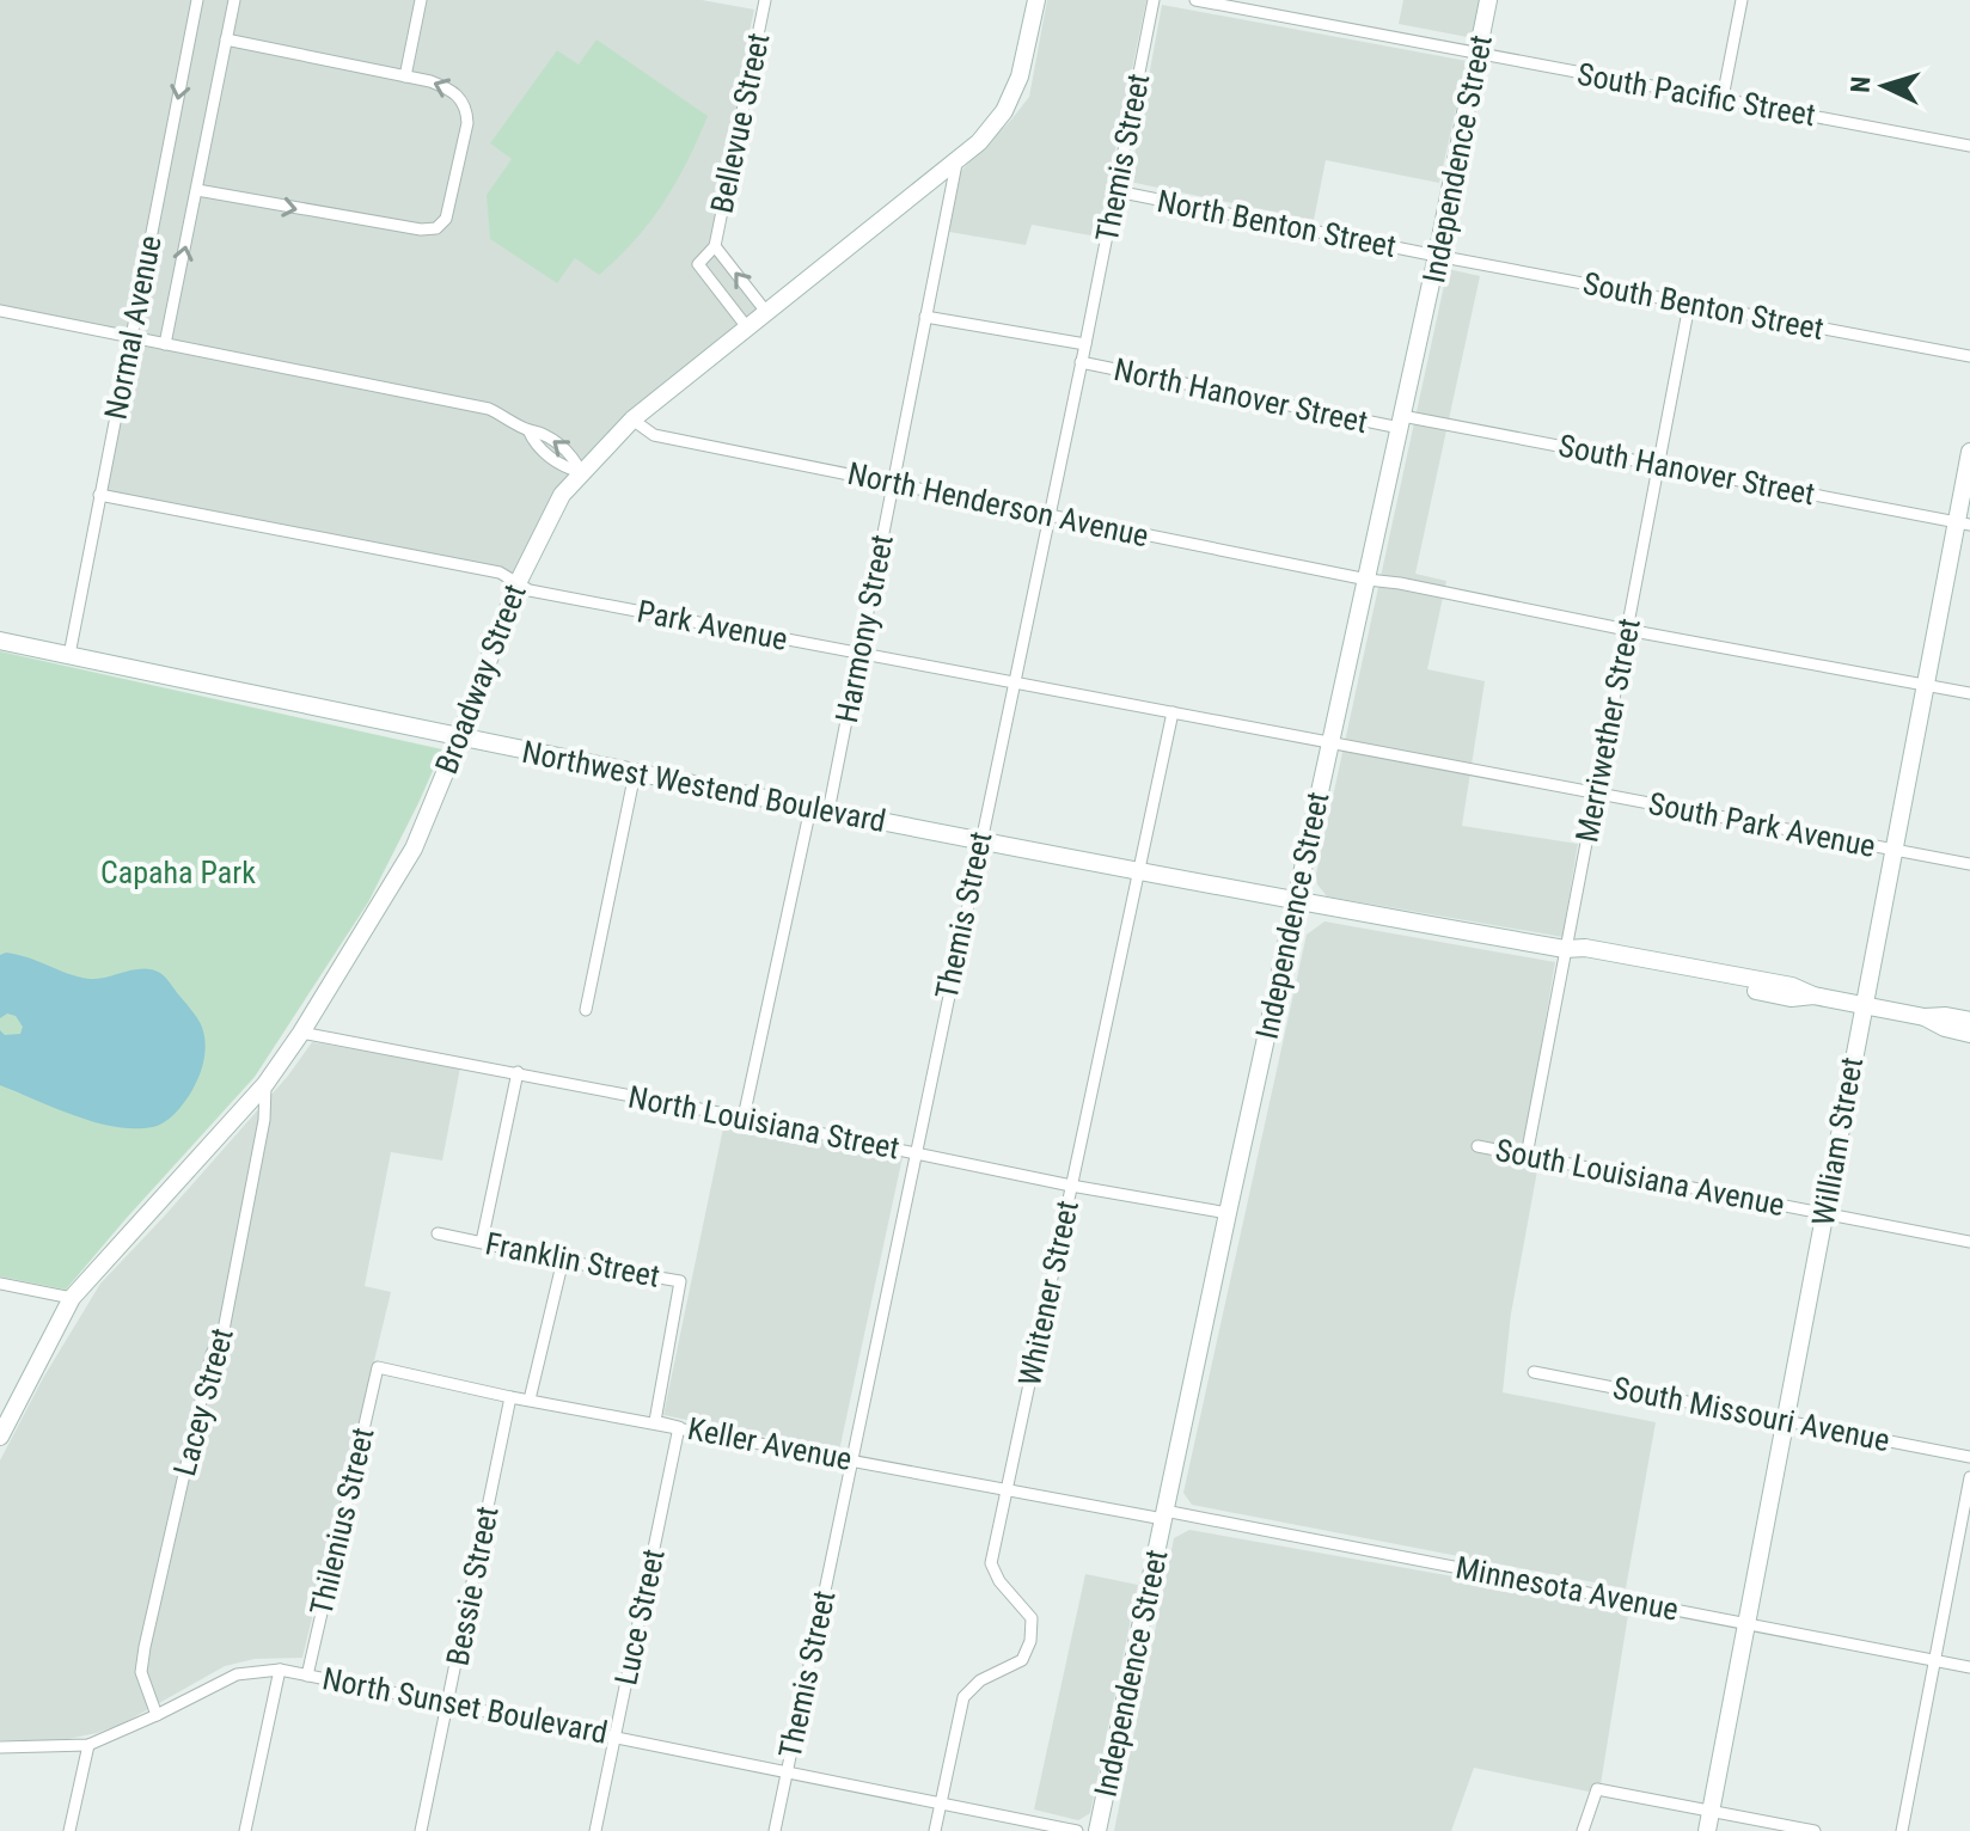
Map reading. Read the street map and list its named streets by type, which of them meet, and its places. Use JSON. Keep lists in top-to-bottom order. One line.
{"streets":{"street":["South Pacific Street","Bellevue Street","Themis Street","Independence Street","North Benton Street","South Benton Street","Normal Avenue","North Hanover Street","South Hanover Street","North Henderson Avenue","Park Avenue","Harmony Street","Broadway Street","Merriwether Street","Northwest Westend Boulevard","South Park Avenue","North Louisiana Street","William Street","South Louisiana Avenue","Franklin Street","Whitener Street","Lacey Street","South Missouri Avenue","Keller Avenue","Thilenius Street","Bessie Street","Minnesota Avenue","Luce Street","North Sunset Boulevard"]},"crossings":[["South Pacific Street","Independence Street"],["Bellevue Street","Broadway Street"],["Themis Street","North Benton Street"],["Themis Street","North Hanover Street"],["Themis Street","North Henderson Avenue"],["Themis Street","Park Avenue"],["Themis Street","Northwest Westend Boulevard"],["Themis Street","North Louisiana Street"],["Themis Street","Keller Avenue"],["Themis Street","North Sunset Boulevard"],["Independence Street","North Benton Street"],["Independence Street","South Benton Street"],["Independence Street","North Hanover Street"],["Independence Street","South Hanover Street"],["Independence Street","North Henderson Avenue"],["Independence Street","Park Avenue"],["Independence Street","Northwest Westend Boulevard"],["Independence Street","South Park Avenue"],["Independence Street","North Louisiana Street"],["Independence Street","Keller Avenue"],["Independence Street","Minnesota Avenue"],["North Benton Street","South Benton Street"],["South Benton Street","Merriwether Street"],["Normal Avenue","Park Avenue"],["Normal Avenue","Northwest Westend Boulevard"],["North Hanover Street","South Hanover Street"],["North Hanover Street","Harmony Street"],["South Hanover Street","Merriwether Street"],["South Hanover Street","William Street"],["North Henderson Avenue","Harmony Street"],["North Henderson Avenue","Broadway Street"],["North Henderson Avenue","Merriwether Street"],["North Henderson Avenue","William Street"],["Park Avenue","Harmony Street"],["Park Avenue","Broadway Street"],["Park Avenue","South Park Avenue"],["Park Avenue","Whitener Street"],["Harmony Street","Broadway Street"],["Harmony Street","Northwest Westend Boulevard"],["Broadway Street","Northwest Westend Boulevard"],["Broadway Street","North Louisiana Street"],["Broadway Street","Lacey Street"],["Merriwether Street","Northwest Westend Boulevard"],["Merriwether Street","South Park Avenue"],["Merriwether Street","South Louisiana Avenue"],["Northwest Westend Boulevard","William Street"],["Northwest Westend Boulevard","Whitener Street"],["South Park Avenue","William Street"],["North Louisiana Street","Whitener Street"],["William Street","South Louisiana Avenue"],["William Street","South Missouri Avenue"],["William Street","Minnesota Avenue"],["Franklin Street","Keller Avenue"],["Franklin Street","Luce Street"],["Whitener Street","Keller Avenue"],["Whitener Street","North Sunset Boulevard"],["Lacey Street","North Sunset Boulevard"],["Keller Avenue","Thilenius Street"],["Keller Avenue","Bessie Street"],["Keller Avenue","Minnesota Avenue"],["Keller Avenue","Luce Street"],["Thilenius Street","North Sunset Boulevard"],["Bessie Street","North Sunset Boulevard"],["Luce Street","North Sunset Boulevard"]],"parks":["Capaha Park"],"north":"left"}
